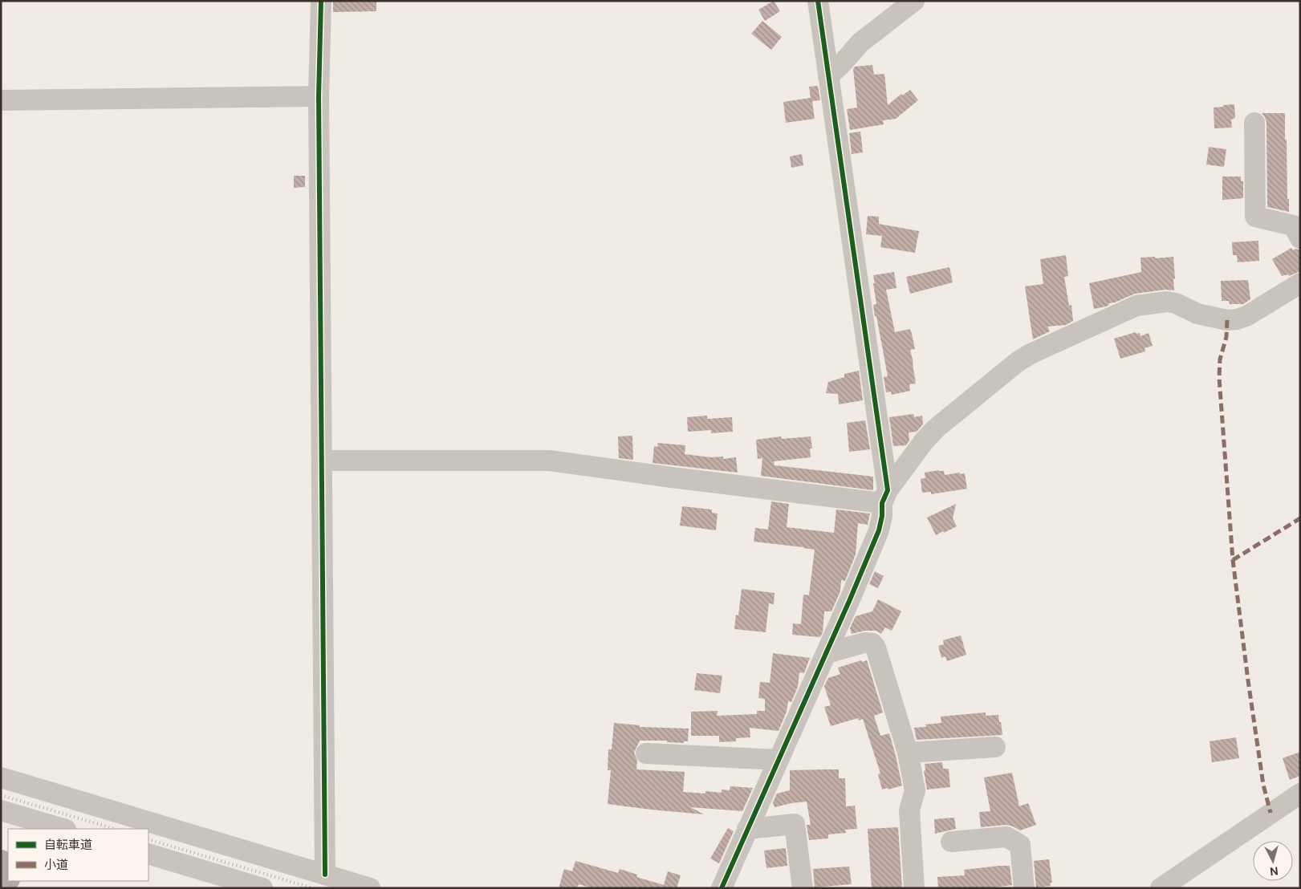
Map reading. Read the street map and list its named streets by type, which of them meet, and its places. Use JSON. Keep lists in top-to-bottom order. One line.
{"legend":["自転車道","小道"],"north":"bottom"}
